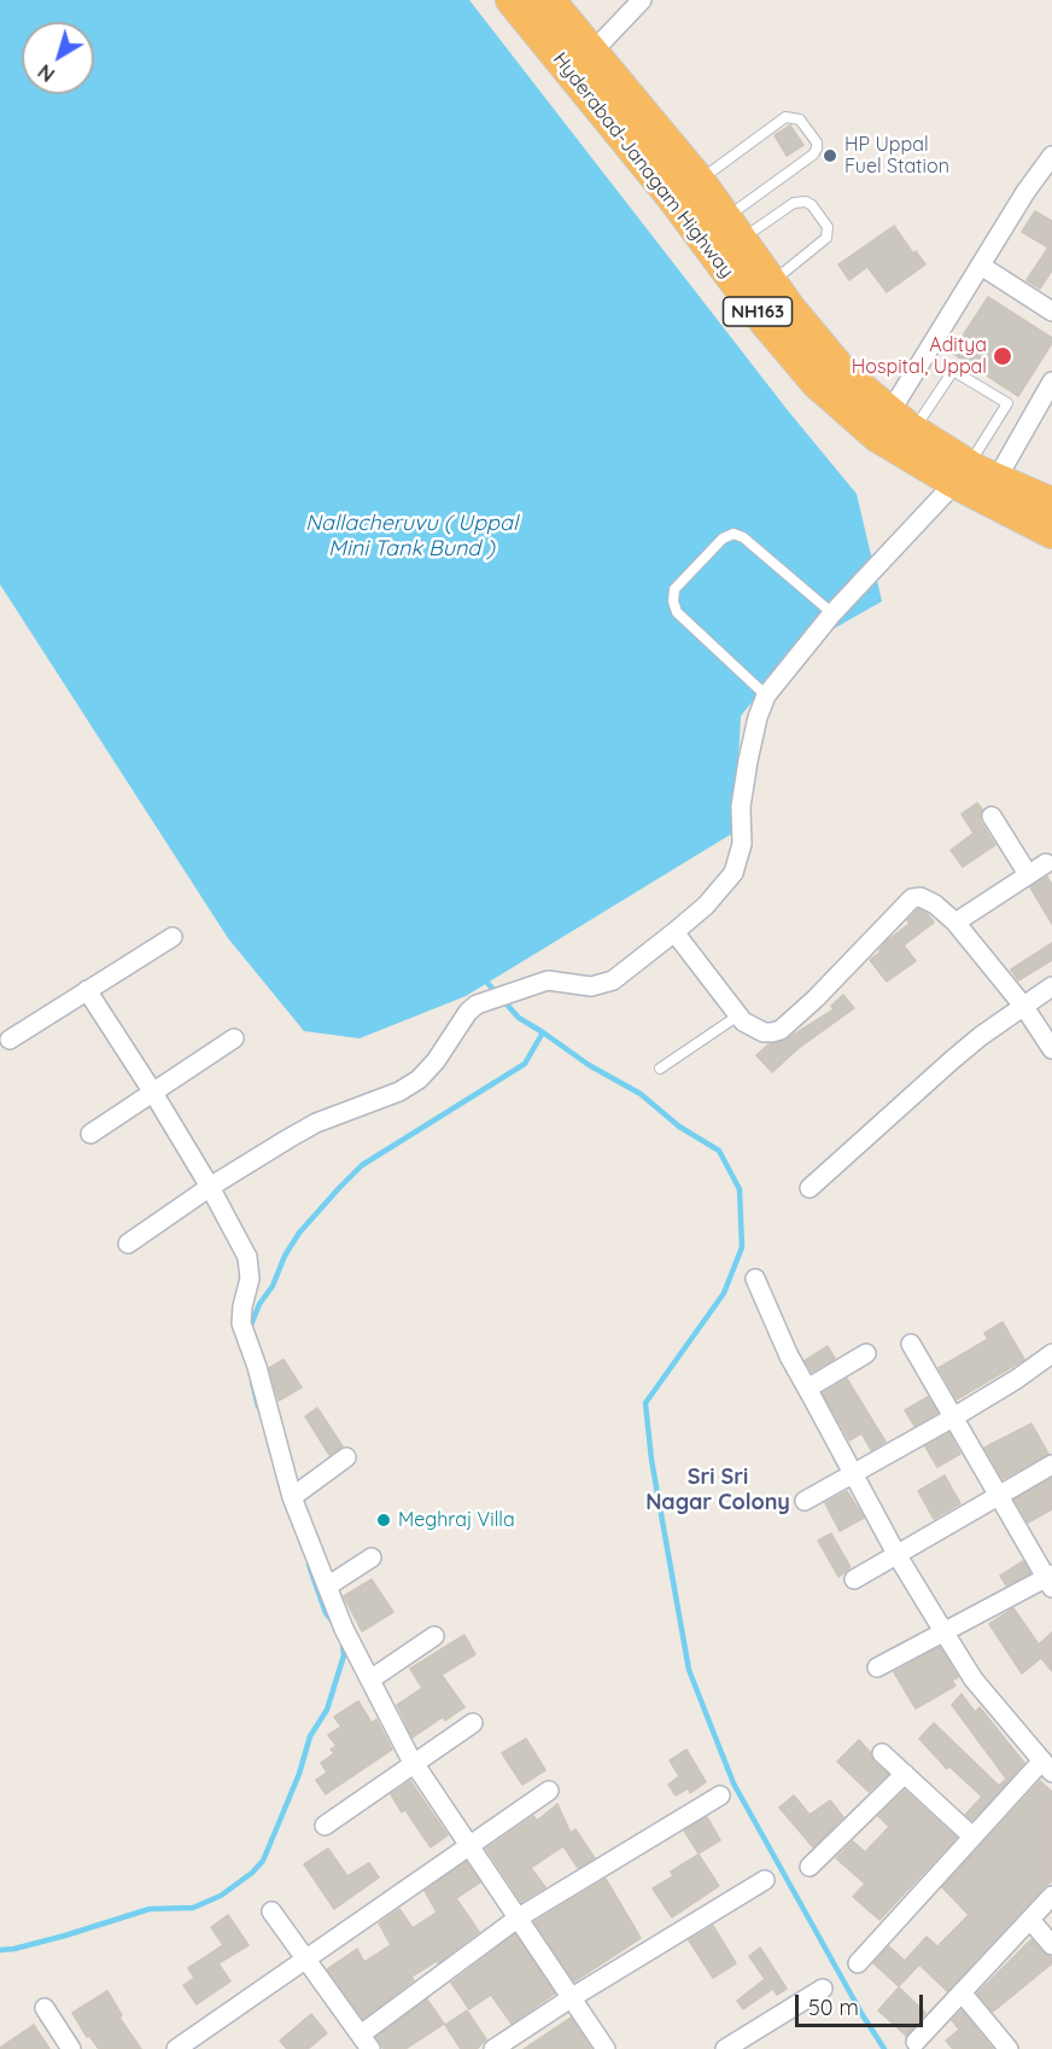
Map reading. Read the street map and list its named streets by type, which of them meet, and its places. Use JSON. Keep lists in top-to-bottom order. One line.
{"streets":{"highway":["Hyderabad-Janagam Highway","NH163"]},"districts":["Sri Sri Nagar Colony"],"water":["Nallacheruvu ( Uppal Mini Tank Bund )"],"places":["HP Uppal Fuel Station","Aditya Hospital, Uppal","Meghraj Villa"],"scale_bar":"50 m","north":"bottom left"}
